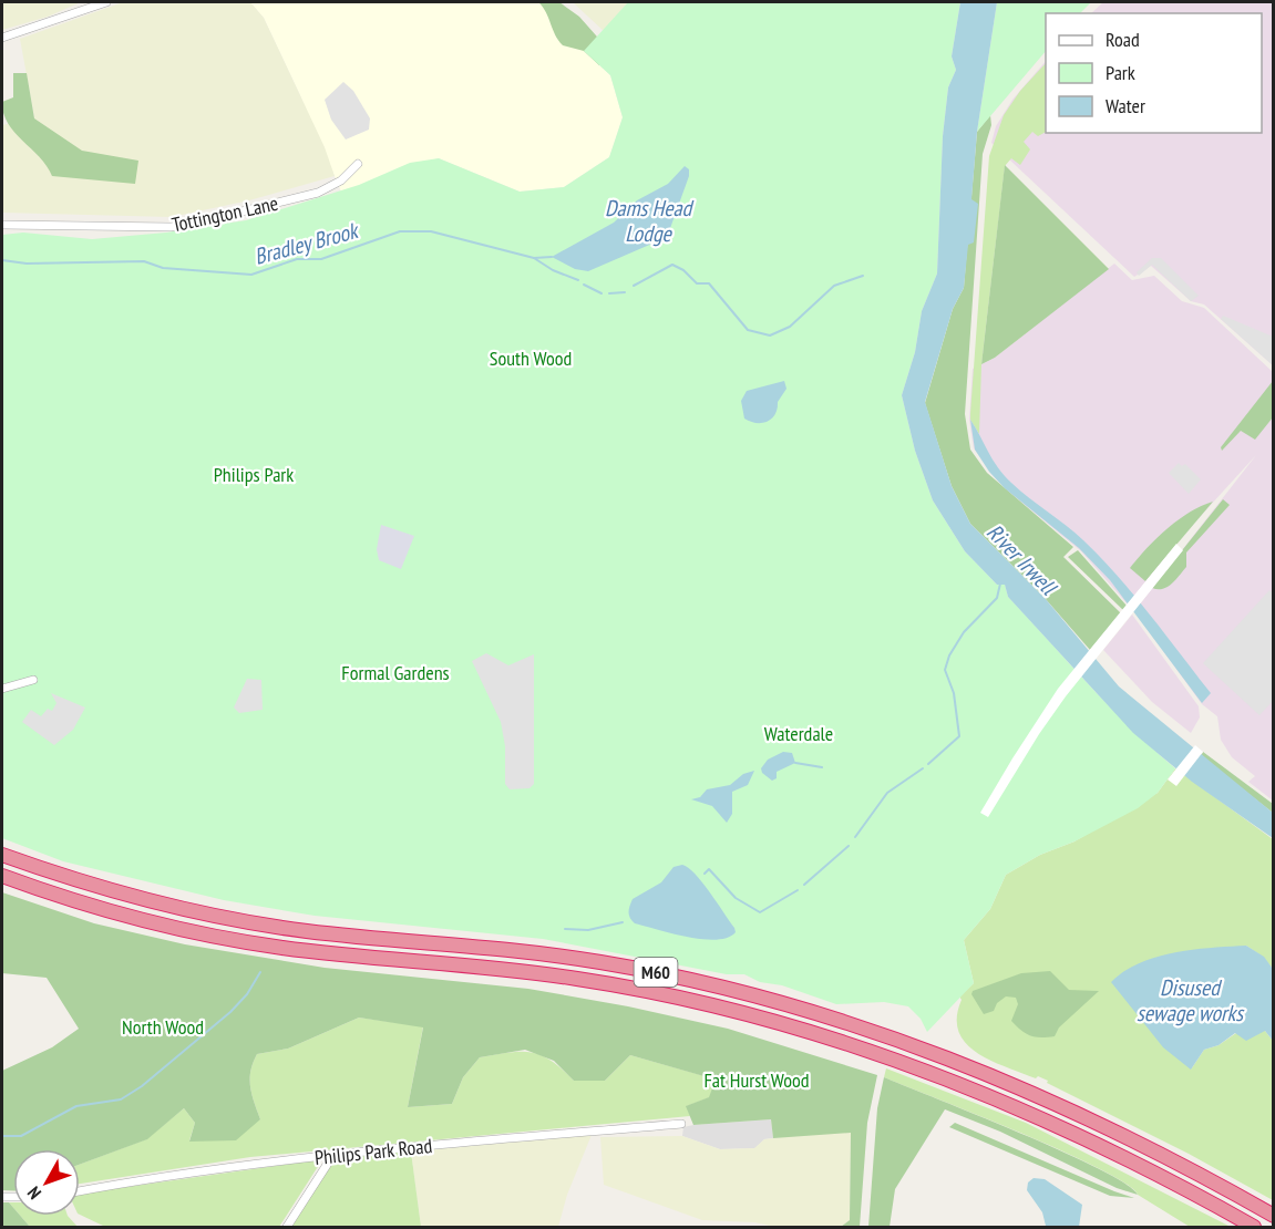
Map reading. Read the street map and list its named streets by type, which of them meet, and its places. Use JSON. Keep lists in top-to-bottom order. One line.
{"streets":{"highway":["M60"],"street":["Tottington Lane","Philips Park Road"]},"water":["Dams Head Lodge","Bradley Brook","River Irwell","Disused sewage works"],"parks":["South Wood","Philips Park","Formal Gardens","Waterdale","North Wood","Fat Hurst Wood"],"legend":["Road","Park","Water"],"north":"bottom left"}
